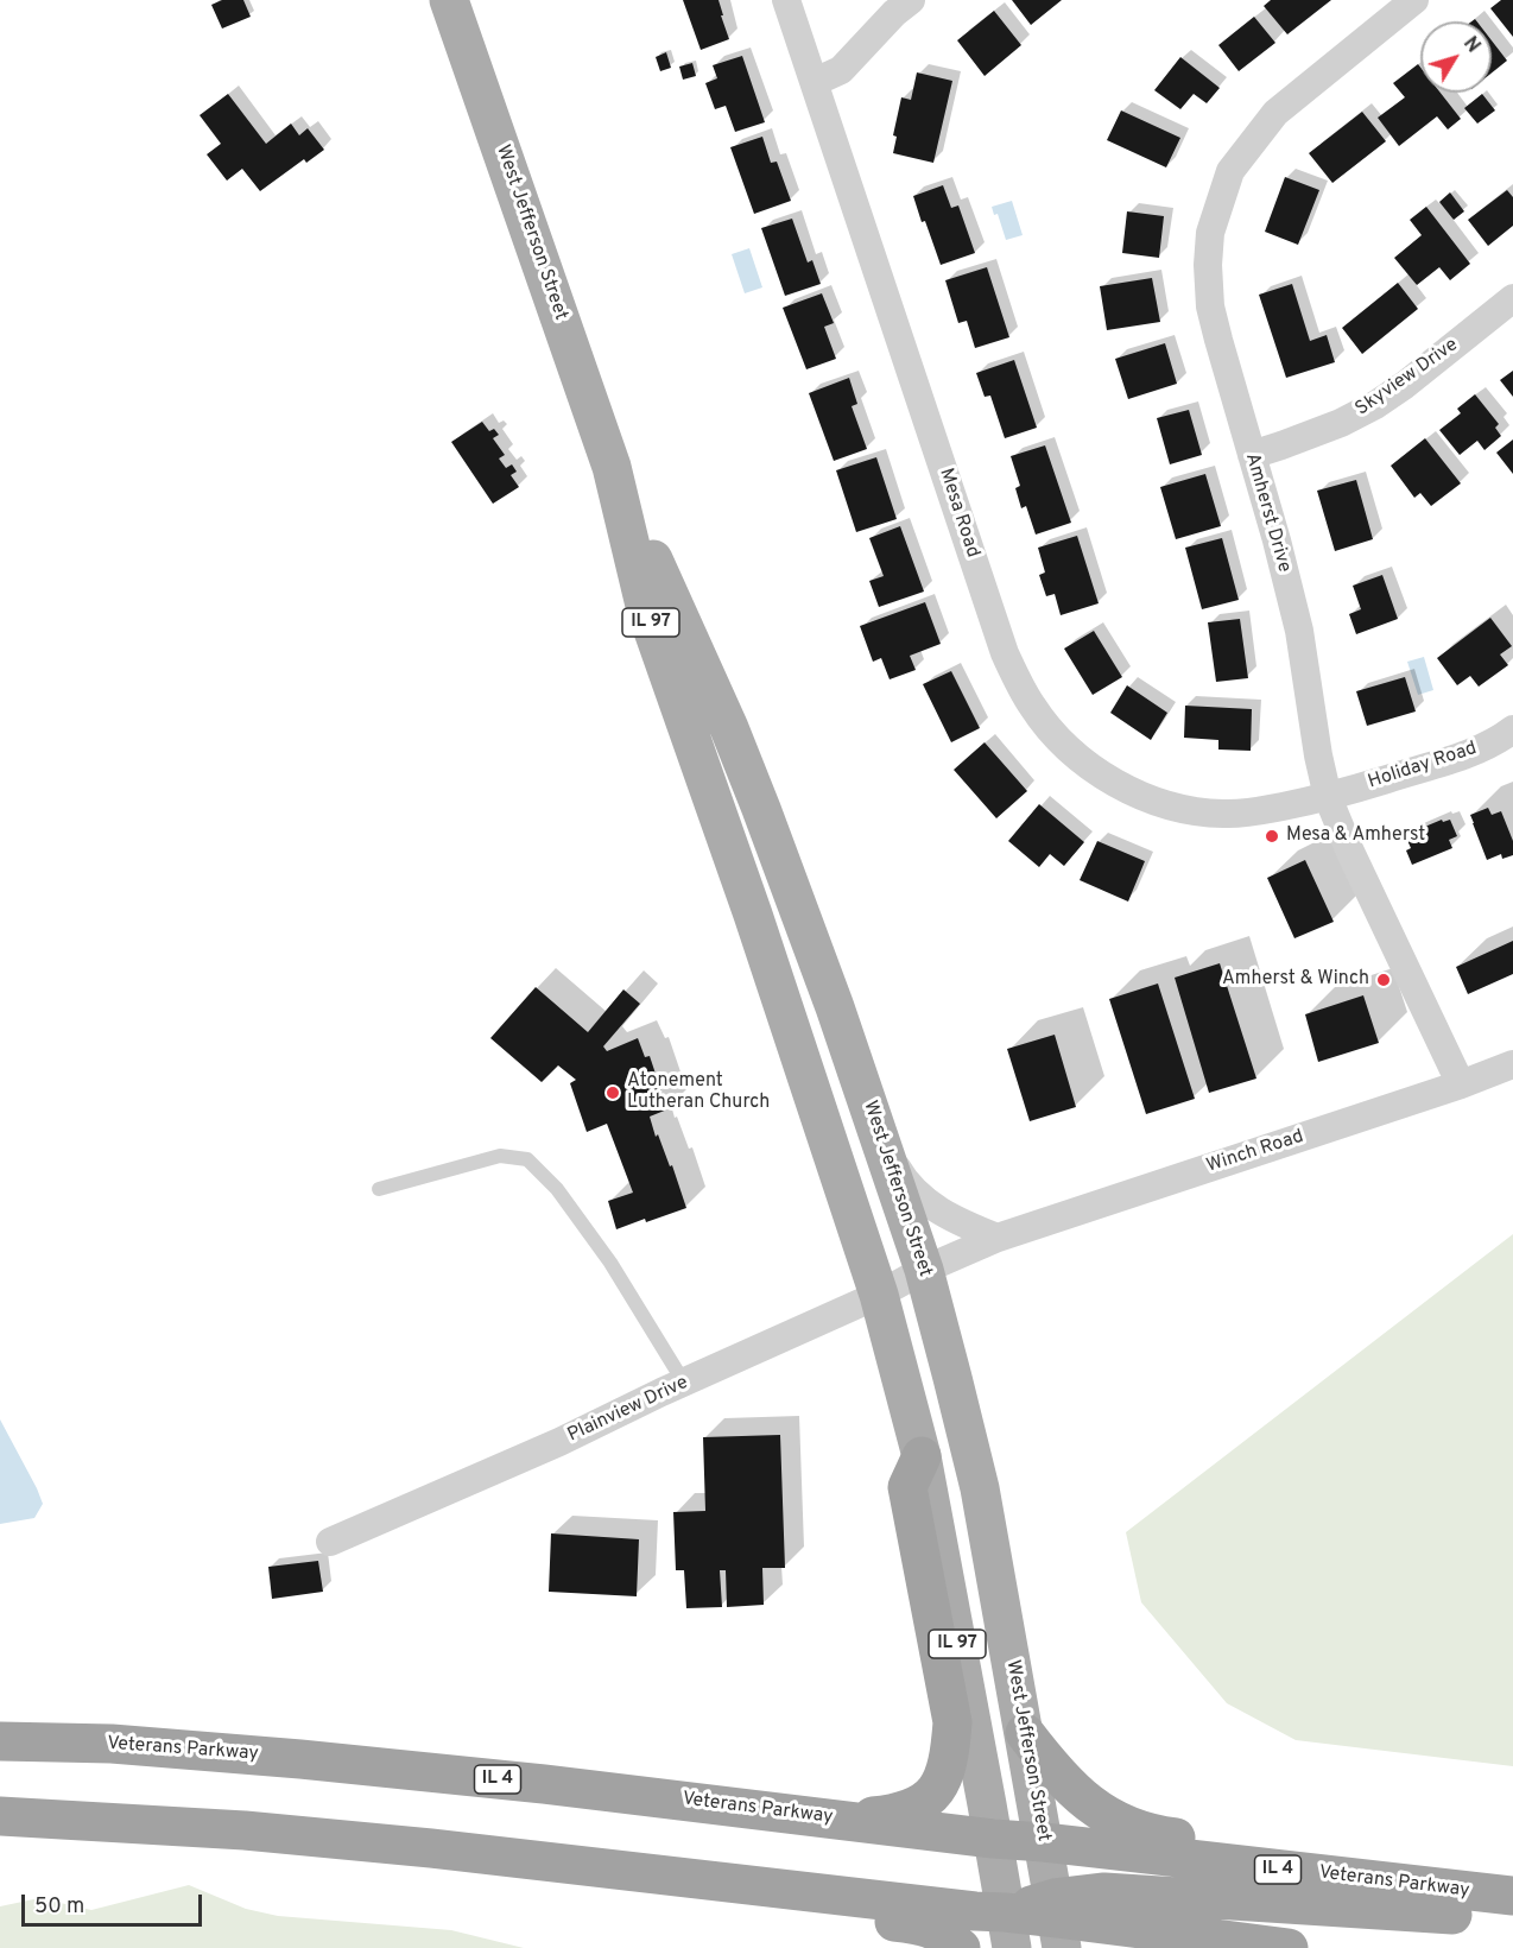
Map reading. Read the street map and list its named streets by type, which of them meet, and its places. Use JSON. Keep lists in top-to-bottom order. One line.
{"streets":{"highway":["Veterans Parkway","IL 4"],"main road":["West Jefferson Street","IL 97"],"street":["Skyview Drive","Mesa Road","Amherst Drive","Holiday Road","Winch Road","Plainview Drive"]},"crossings":[["West Jefferson Street","Winch Road"],["West Jefferson Street","Plainview Drive"],["West Jefferson Street","Veterans Parkway"],["Skyview Drive","Amherst Drive"],["Mesa Road","Amherst Drive"],["Mesa Road","Holiday Road"],["Amherst Drive","Holiday Road"],["Amherst Drive","Winch Road"],["Winch Road","Plainview Drive"]],"places":["Mesa & Amherst","Amherst & Winch","Atonement Lutheran Church"],"scale_bar":"50 m","north":"top right"}
